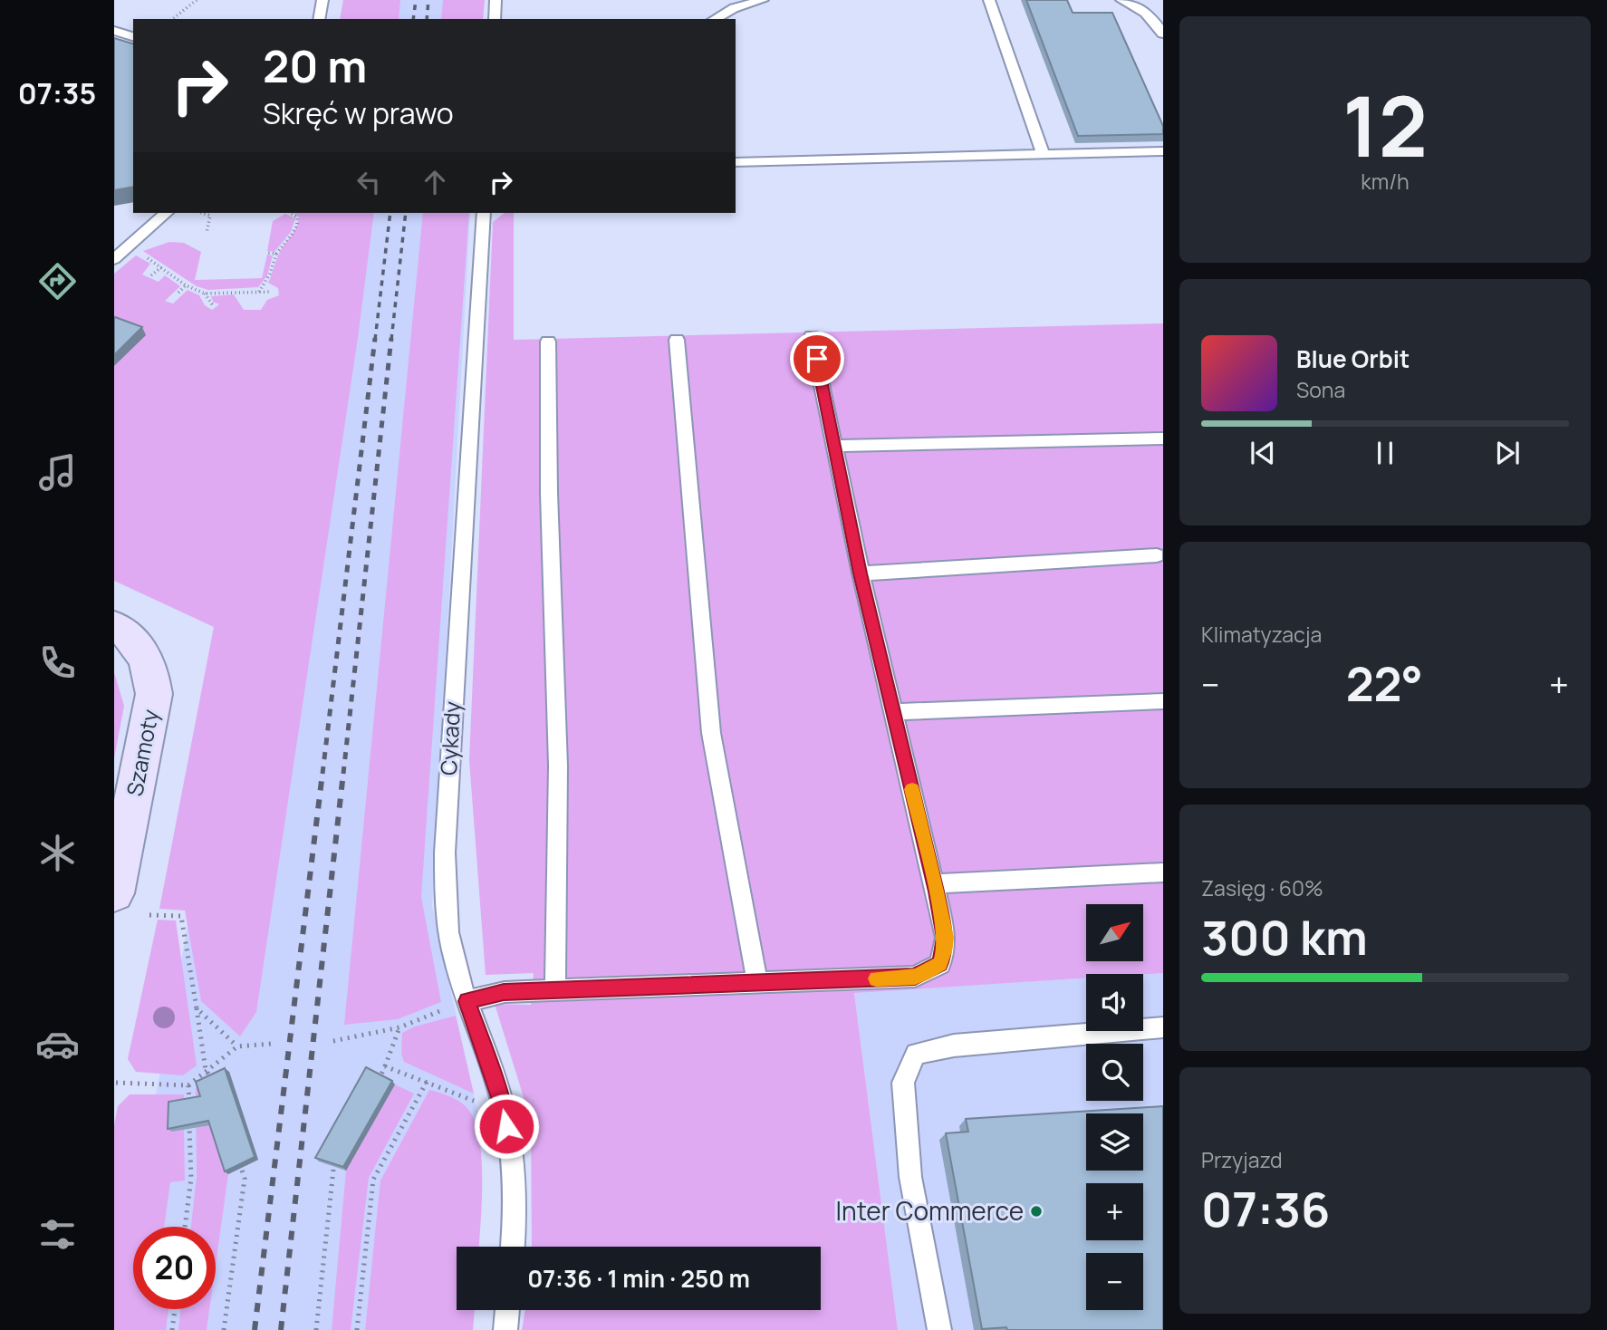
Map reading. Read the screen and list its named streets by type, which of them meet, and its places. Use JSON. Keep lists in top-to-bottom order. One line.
{"streets":{"street":["Szamoty"],"lane":["Cykady"]},"places":["Inter Commerce"],"north":"top right","page":{"tabs":"07:35","tile":[["12","km/h"],"Klimatyzacja",["Zasięg · 60%","300 km"],["Przyjazd","07:36"]],"turn":["20 m","Skręć w prawo"],"song":["Blue Orbit","Sona"],"heat":["−","22°","+"],"map_buttons":["+","−"],"limit":"20","trip":"07:36 · 1 min · 250 m"}}
